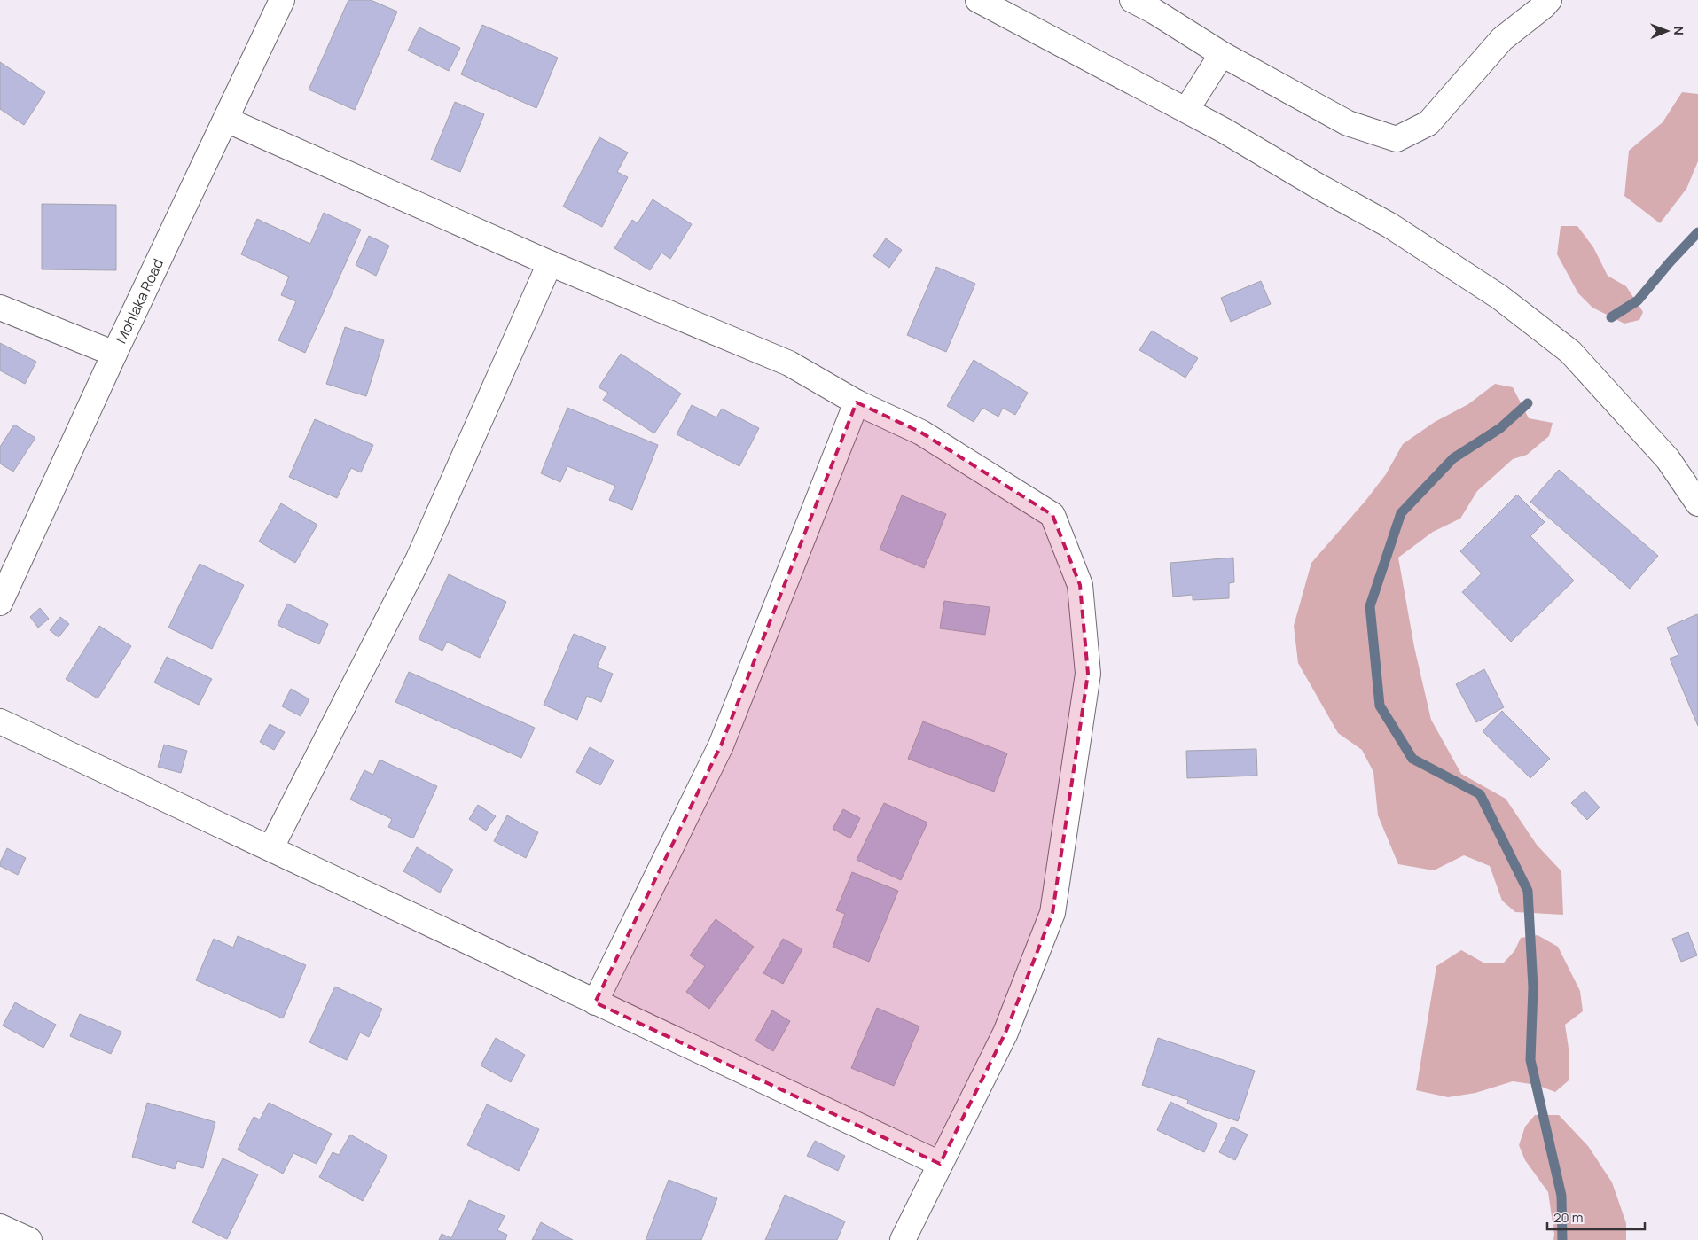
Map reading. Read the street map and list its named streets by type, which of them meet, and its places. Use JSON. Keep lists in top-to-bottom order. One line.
{"streets":{"street":["Mohlaka Road"]},"scale_bar":"20 m","north":"right"}
